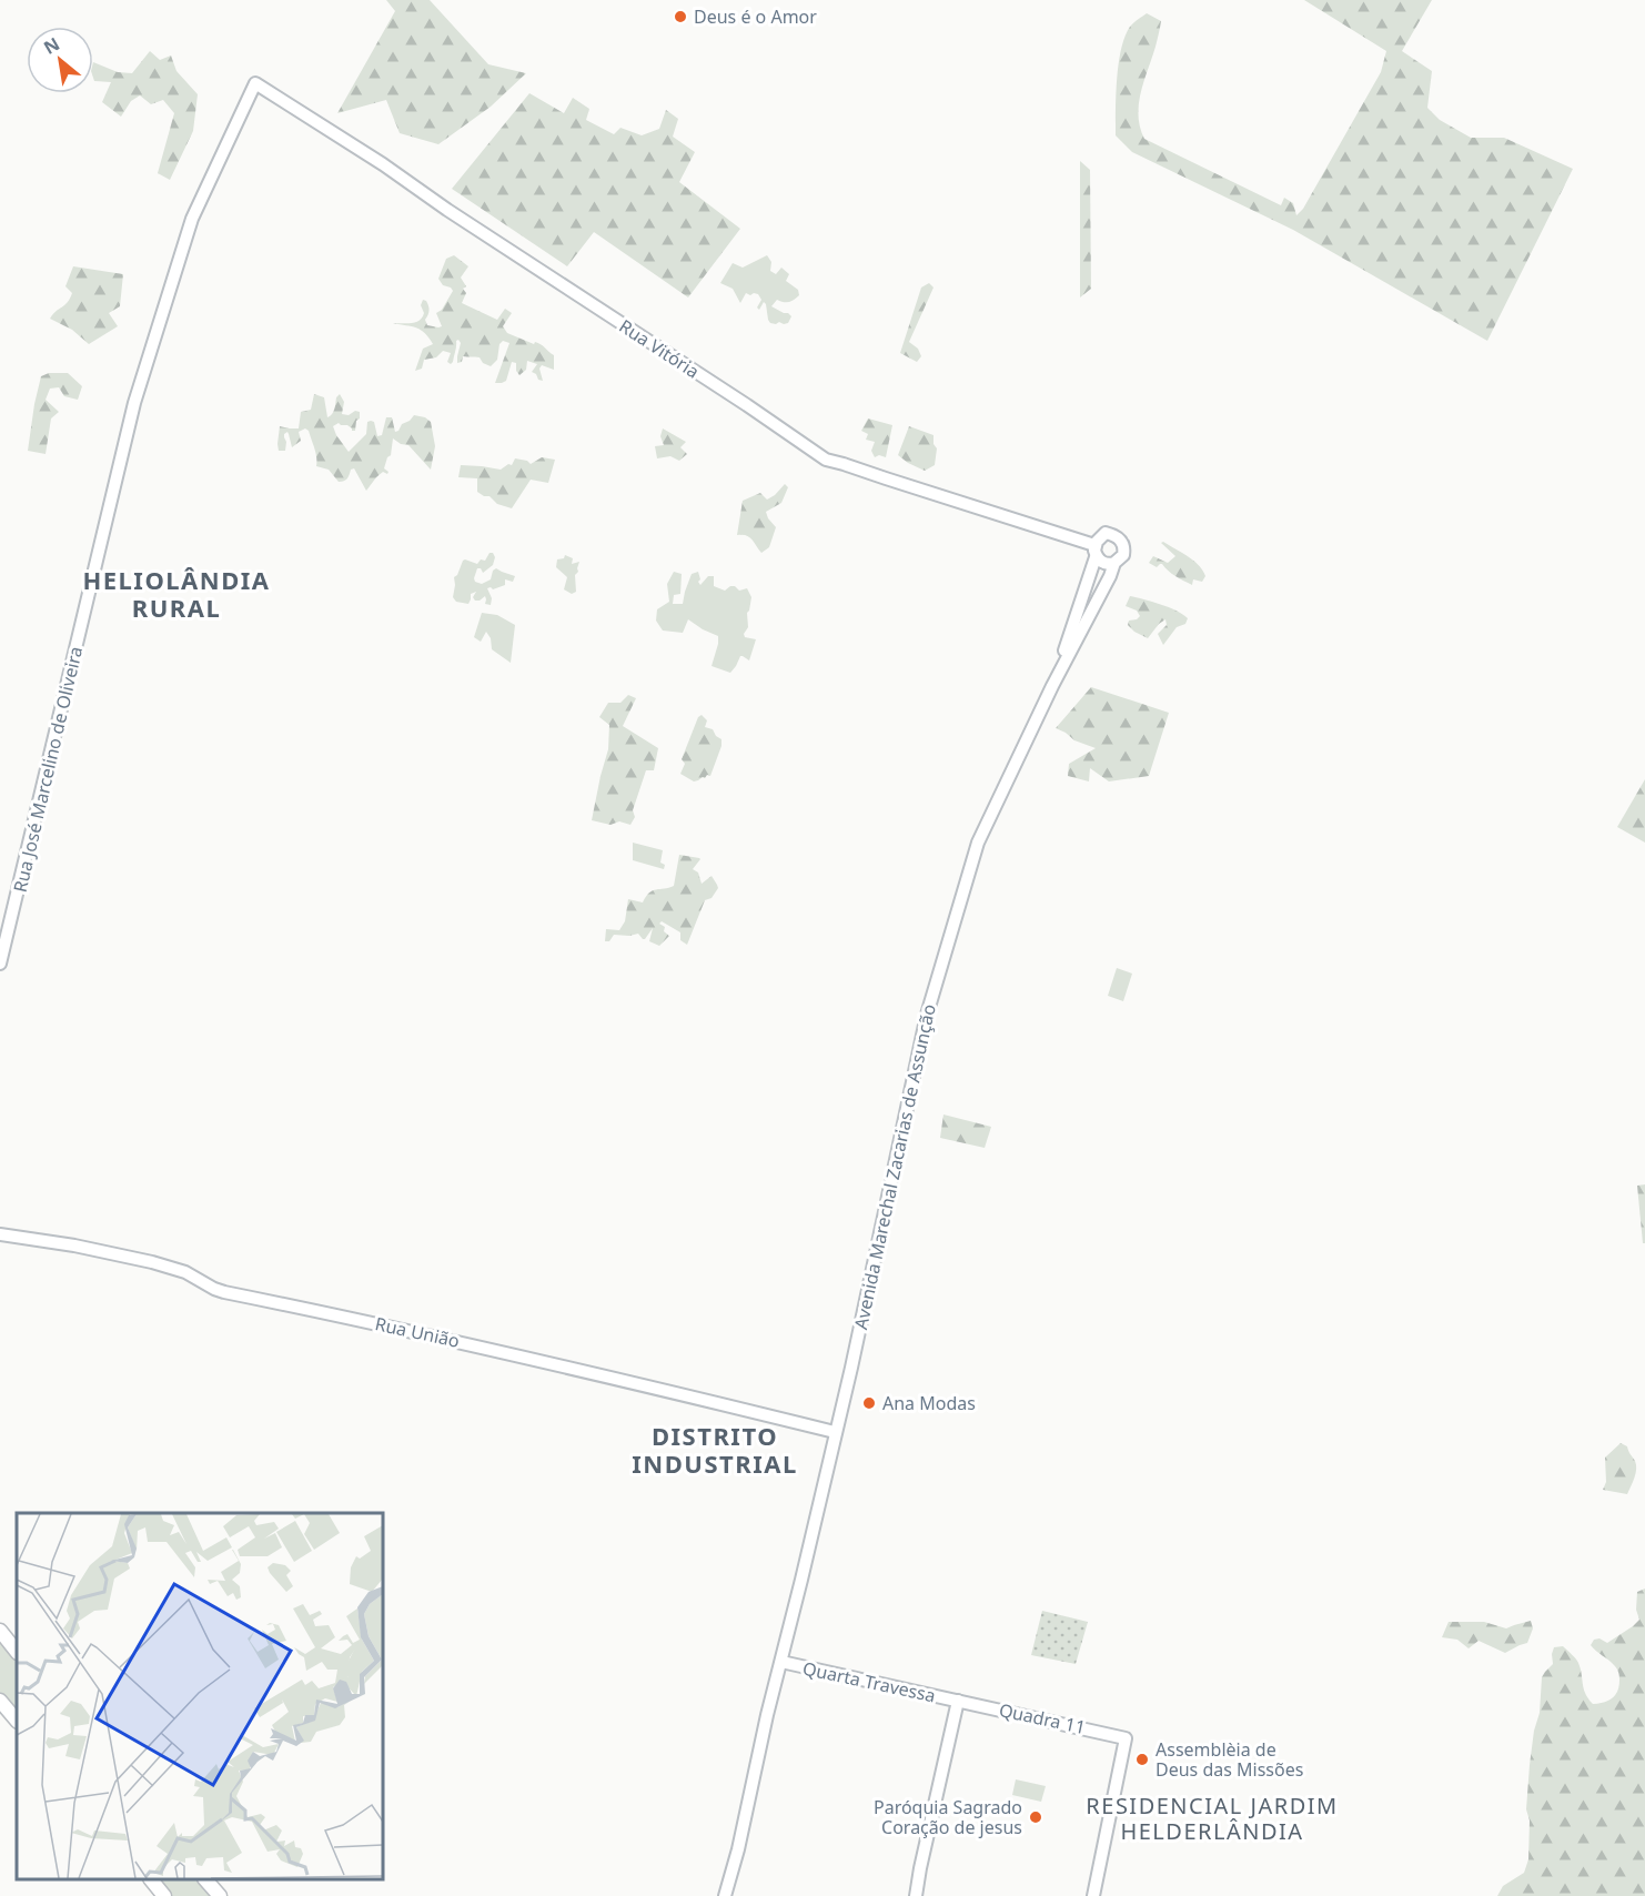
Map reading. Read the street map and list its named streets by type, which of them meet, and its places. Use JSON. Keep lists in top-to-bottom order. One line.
{"streets":{"street":["Rua Vitória","Rua José Marcelino de Oliveira","Avenida Marechal Zacarias de Assunção","Rua União","Quarta Travessa","Quadra 11"]},"crossings":[["Rua Vitória","Rua José Marcelino de Oliveira"],["Rua Vitória","Avenida Marechal Zacarias de Assunção"],["Avenida Marechal Zacarias de Assunção","Rua União"],["Avenida Marechal Zacarias de Assunção","Quarta Travessa"],["Quarta Travessa","Quadra 11"]],"districts":["HELIOLÂNDIA RURAL","DISTRITO INDUSTRIAL","RESIDENCIAL JARDIM HELDERLÂNDIA"],"places":["Deus é o Amor","Ana Modas","Assemblèia de Deus das Missões","Paróquia Sagrado Coração de jesus"],"north":"top left"}
